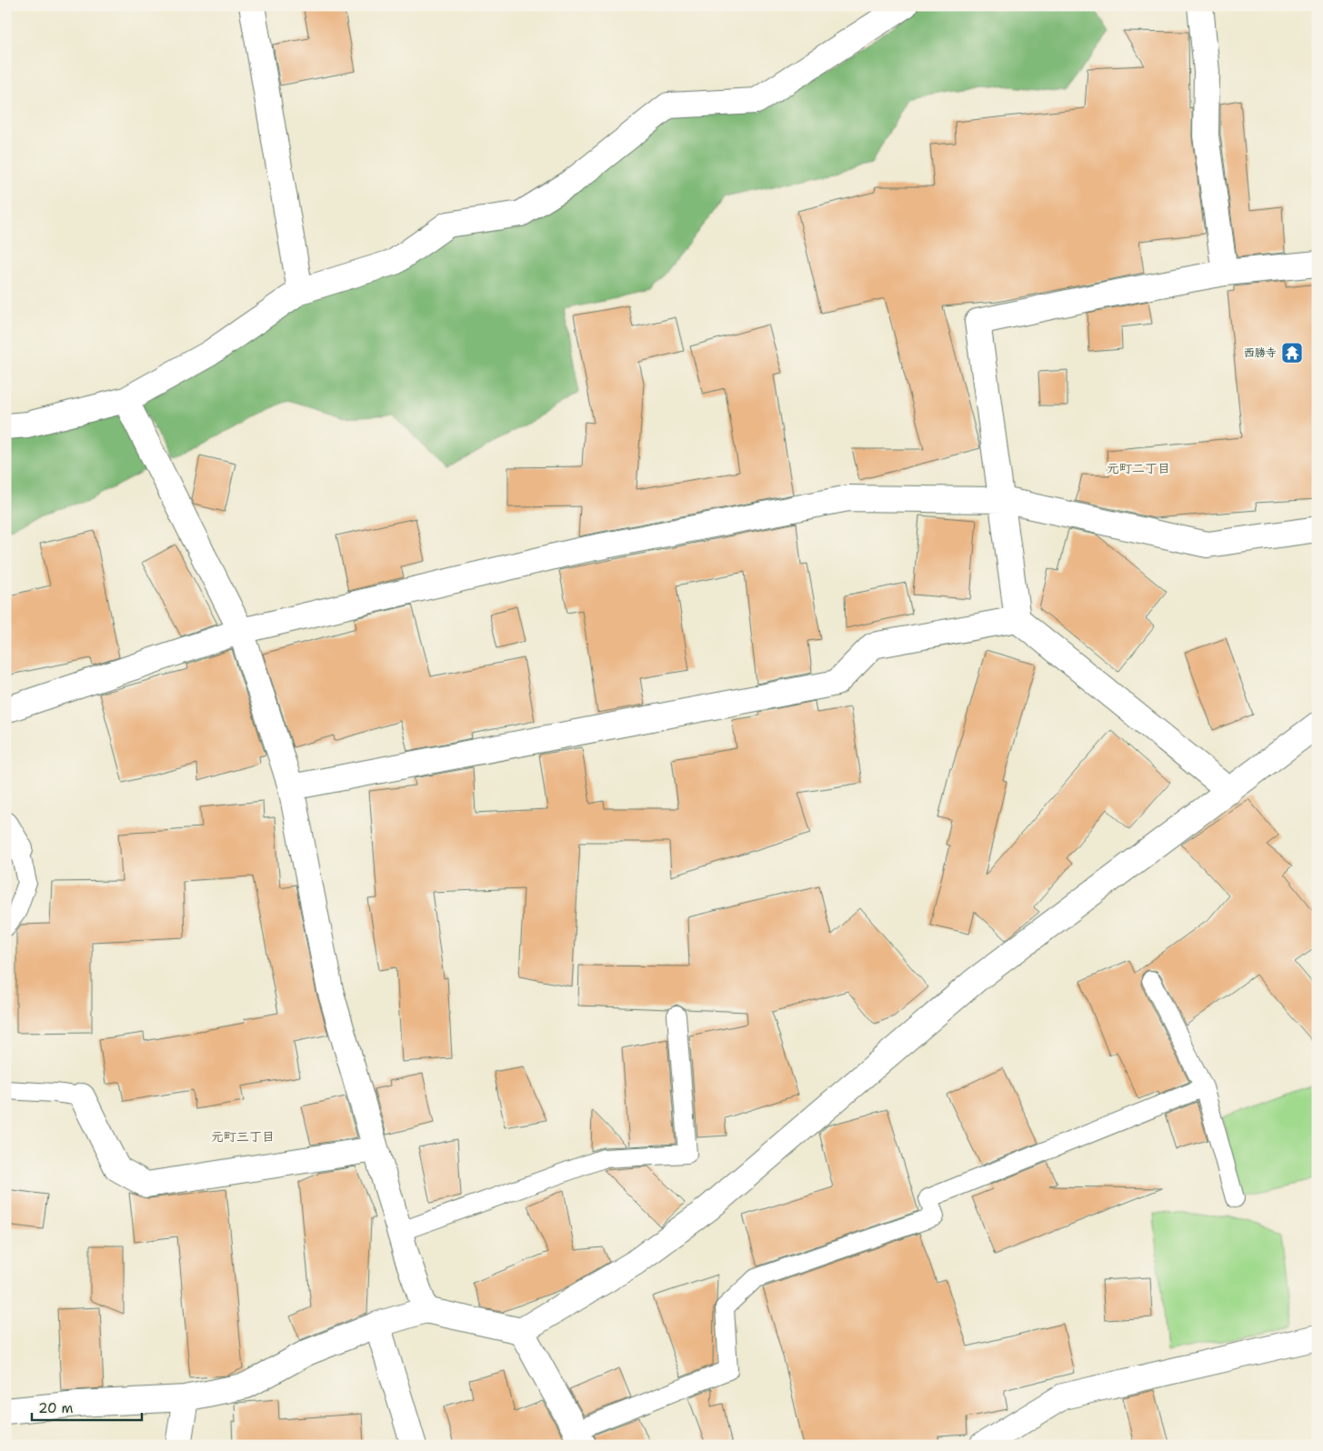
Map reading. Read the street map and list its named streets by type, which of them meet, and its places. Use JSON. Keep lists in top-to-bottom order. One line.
{"districts":["元町二丁目","元町三丁目"],"places":{"temple":["西勝寺"]},"scale_bar":"20 m"}
